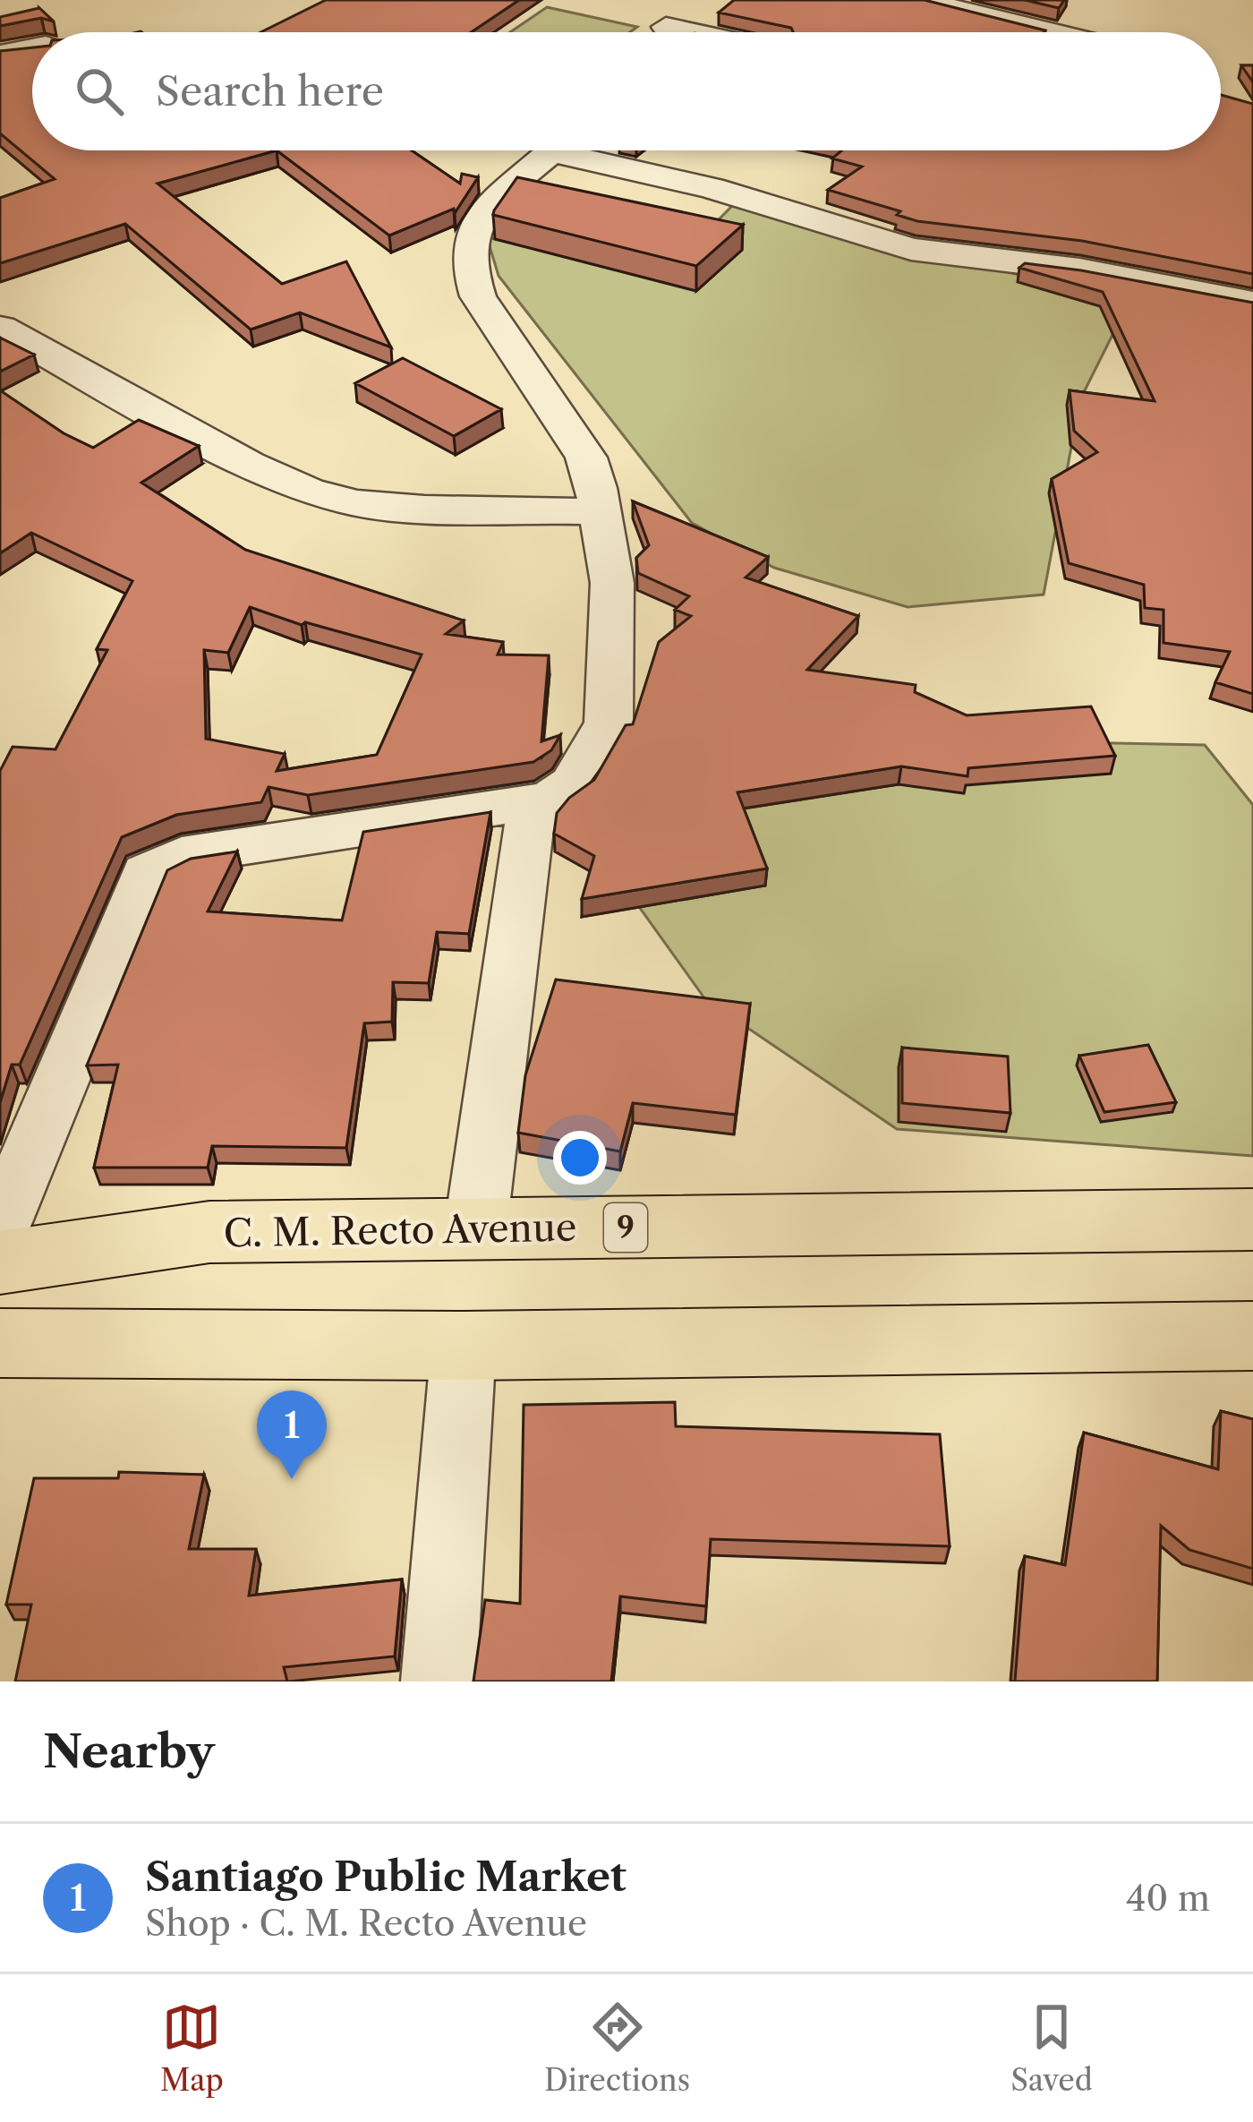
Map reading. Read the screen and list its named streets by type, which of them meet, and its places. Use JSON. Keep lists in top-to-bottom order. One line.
{"streets":{"highway":["9","C. M. Recto Avenue"]},"page":{"search":"Search here","pins":"1","heading":"Nearby","list":[{"mark":"1","name":"Santiago Public Market","note":"Shop · C. M. Recto Avenue","value":"40 m"}],"nav":["Map","Directions","Saved"]}}
